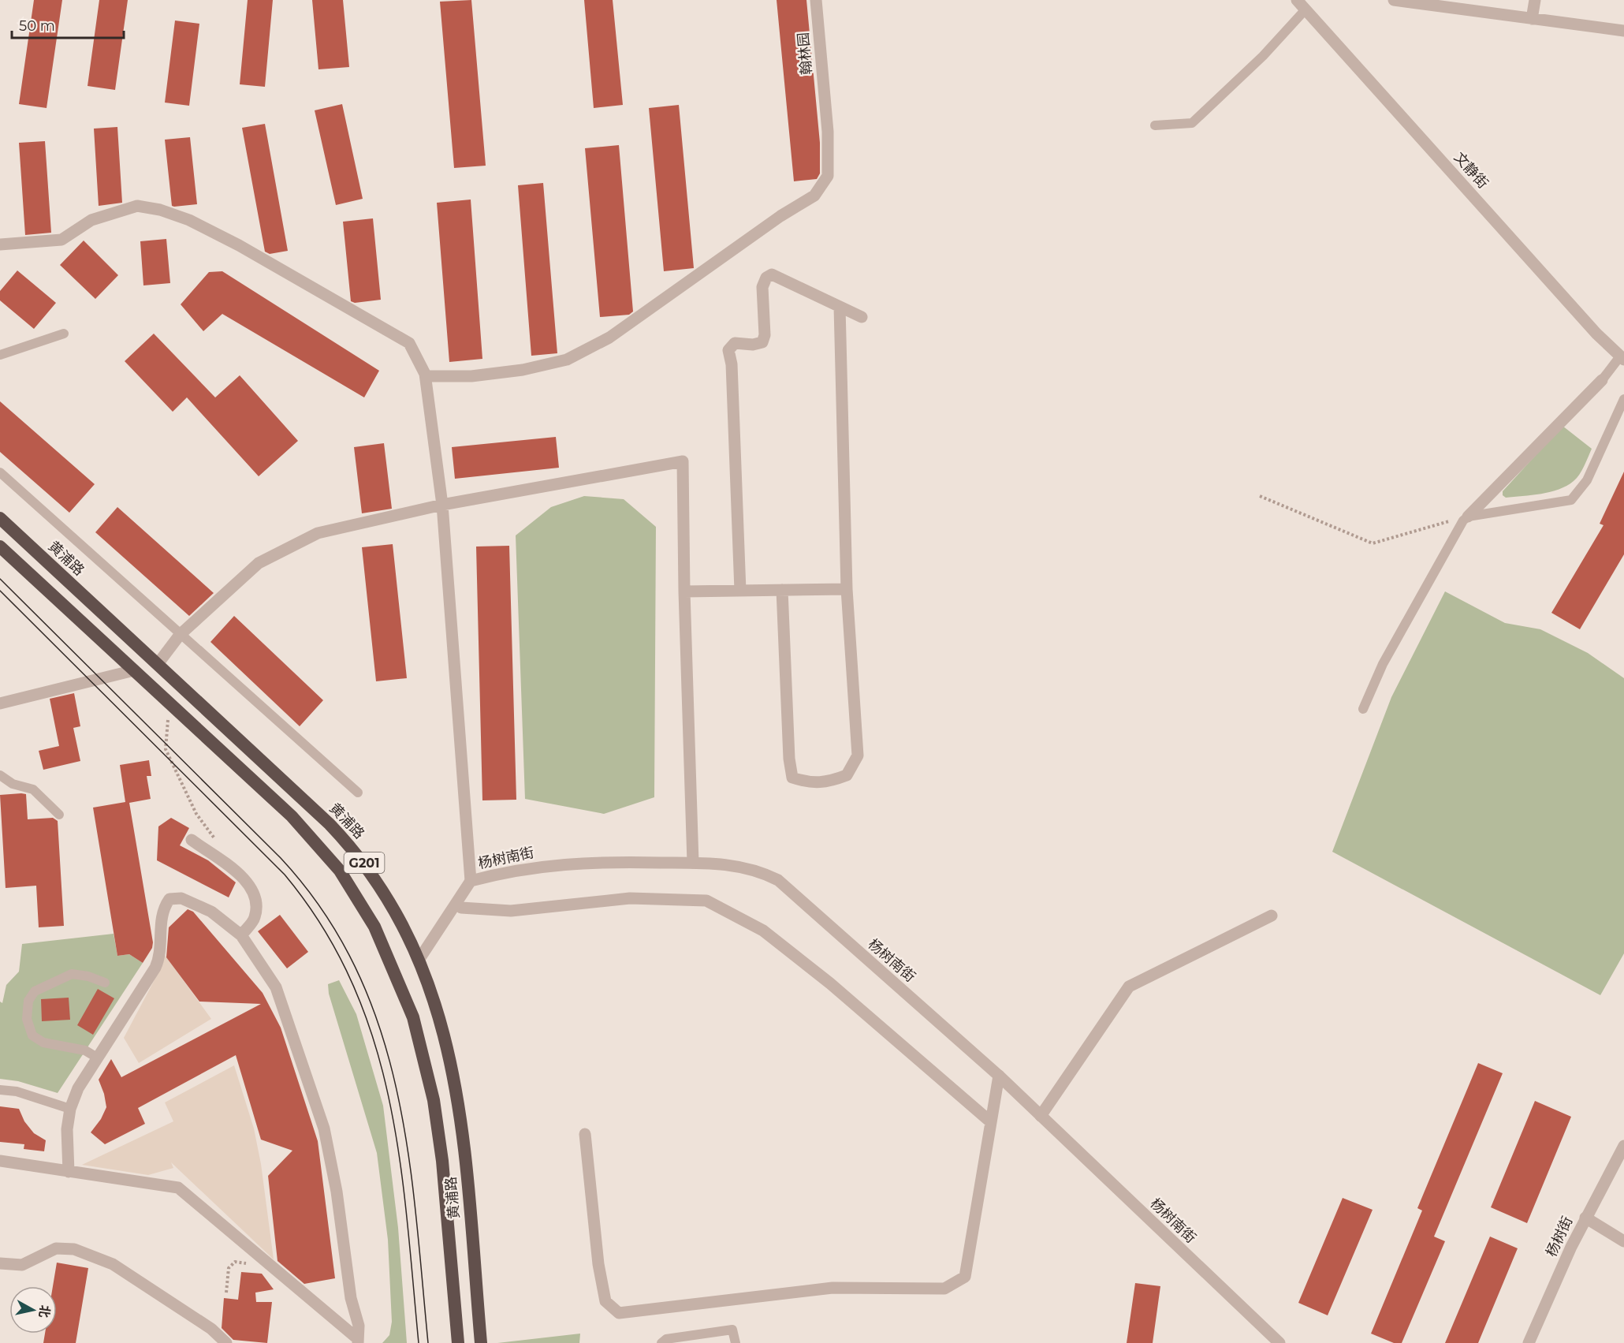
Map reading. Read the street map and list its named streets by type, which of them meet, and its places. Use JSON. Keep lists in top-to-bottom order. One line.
{"streets":{"highway":["黄浦路","G201"],"street":["翰林园","文静街","杨树南街","杨树街"]},"crossings":[["黄浦路","杨树南街"]],"scale_bar":"50 m","north":"right"}
